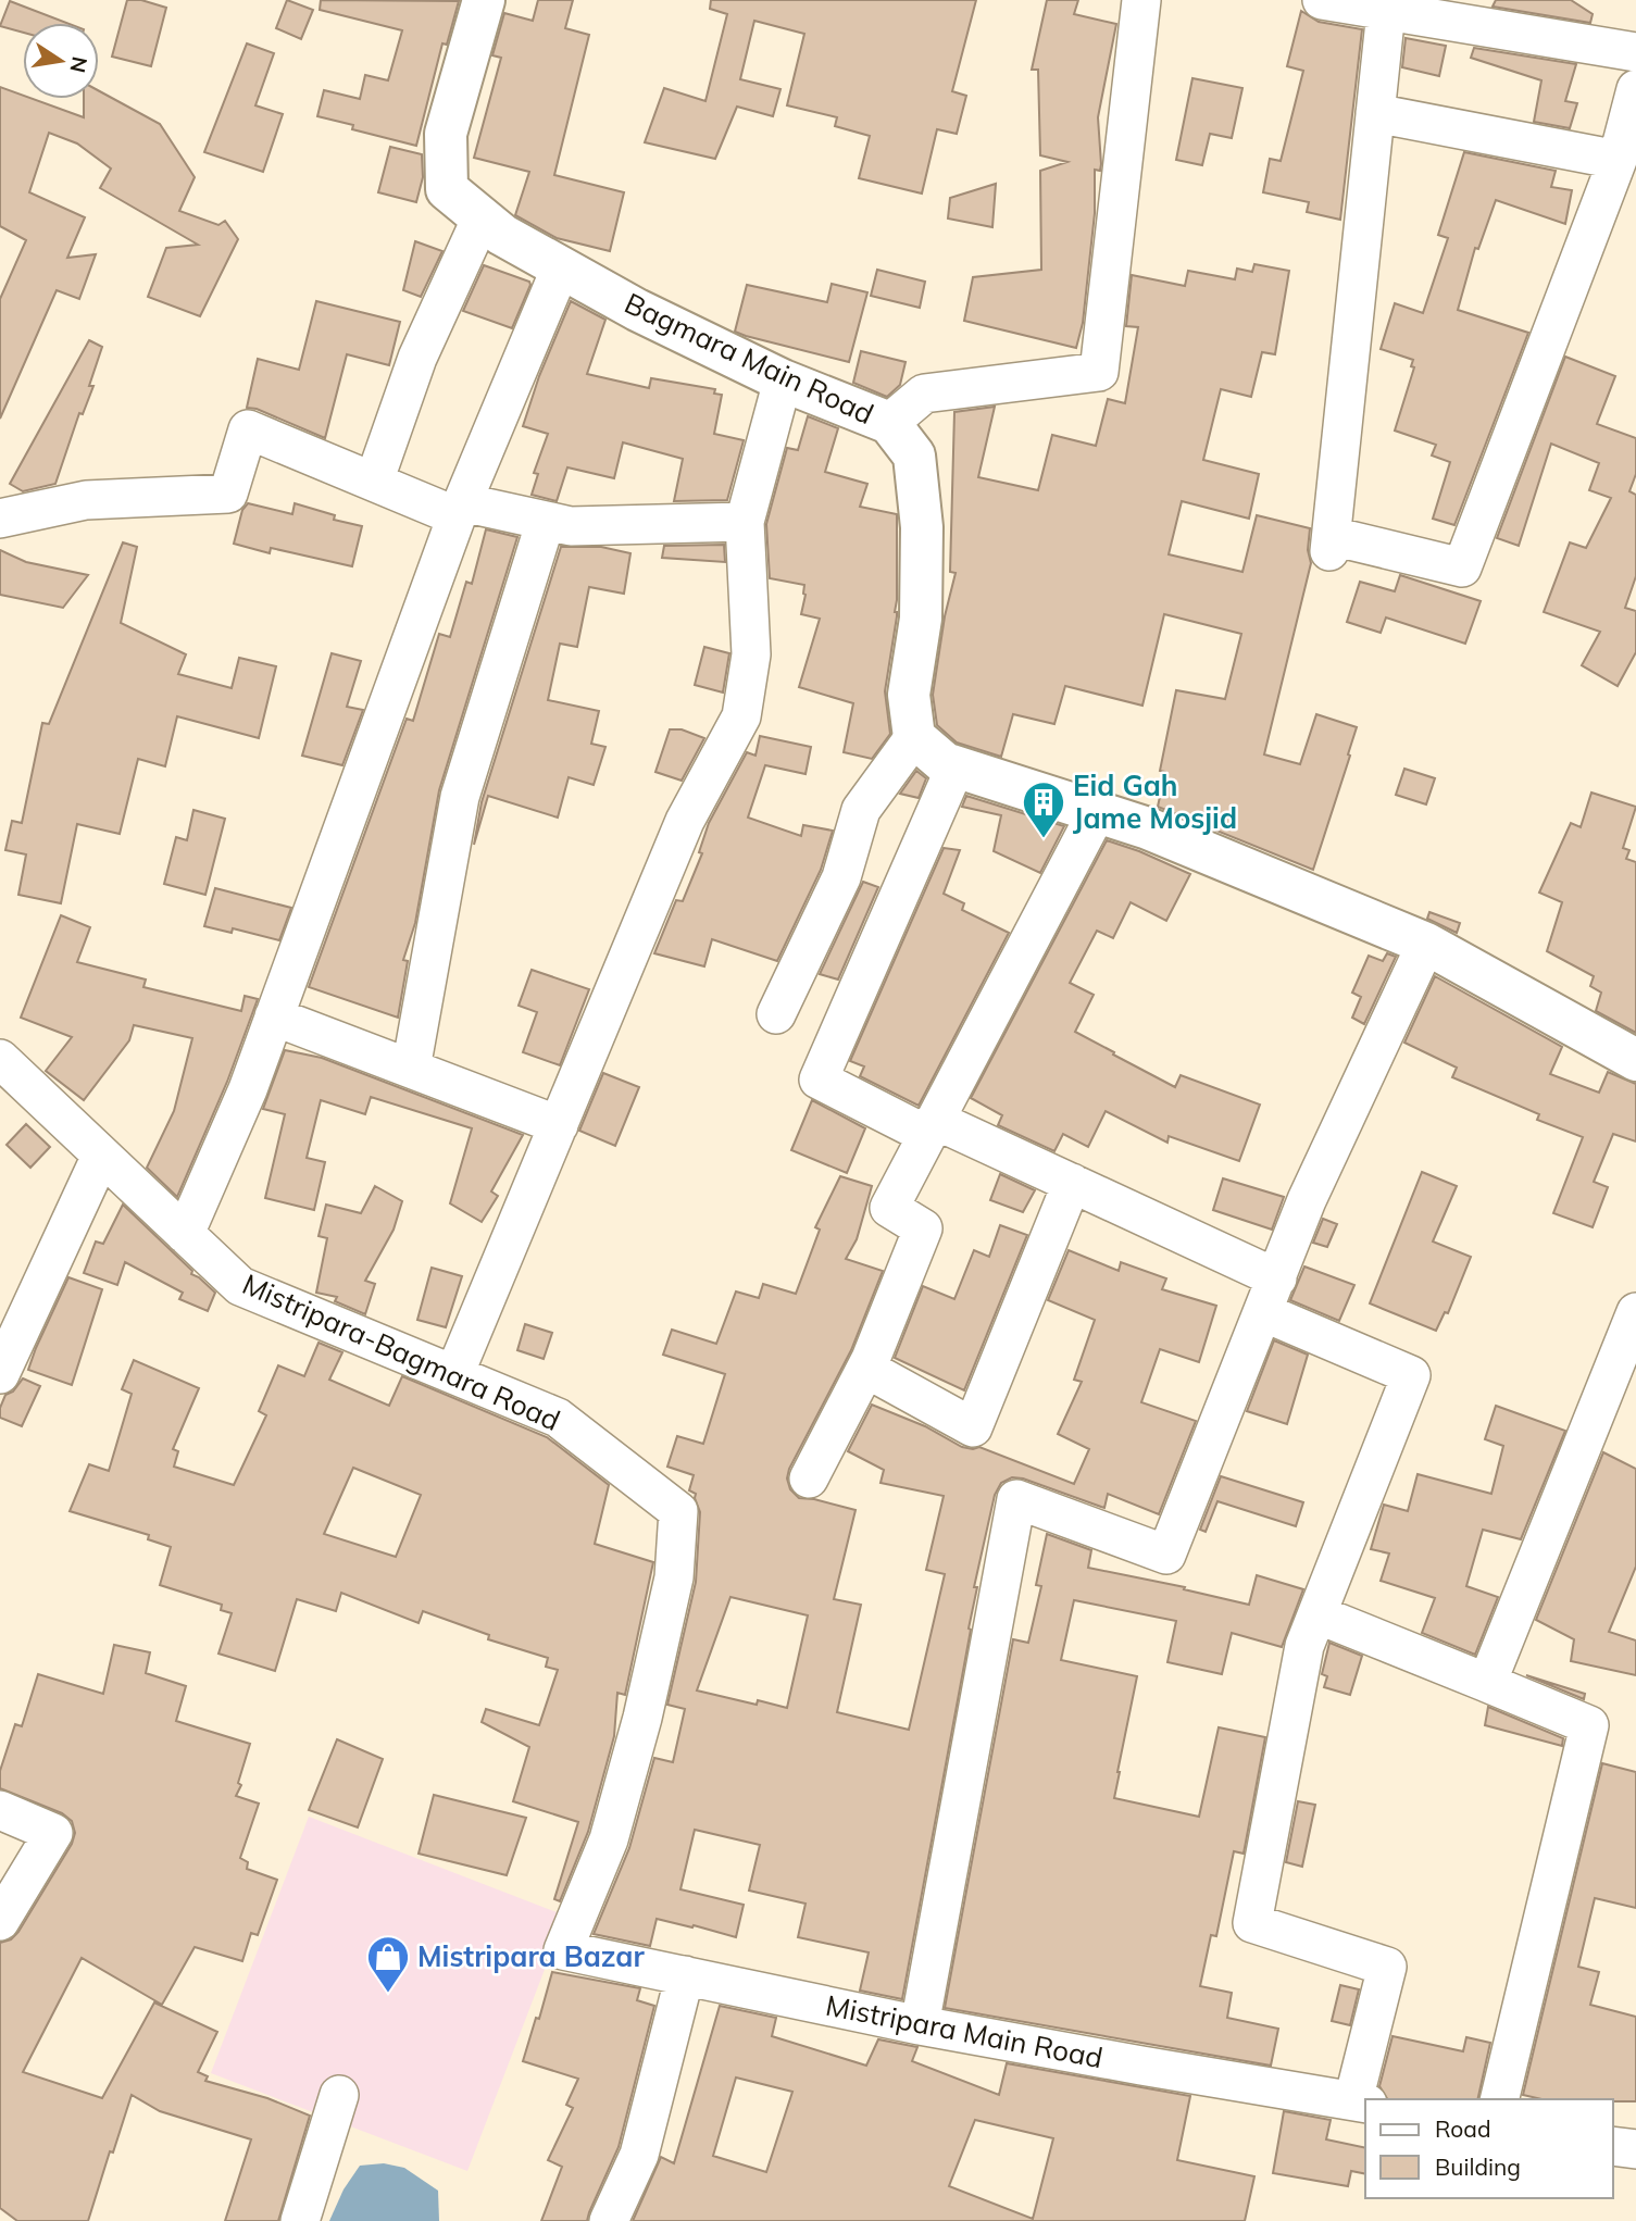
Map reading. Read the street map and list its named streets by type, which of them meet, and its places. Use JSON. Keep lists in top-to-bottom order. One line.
{"streets":{"street":["Bagmara Main Road","Mistripara-Bagmara Road","Mistripara Main Road"]},"crossings":[["Mistripara-Bagmara Road","Mistripara Main Road"]],"places":{"building":["Eid Gah Jame Mosjid"],"shop":["Mistripara Bazar"]},"legend":["Road","Building"],"north":"right"}
